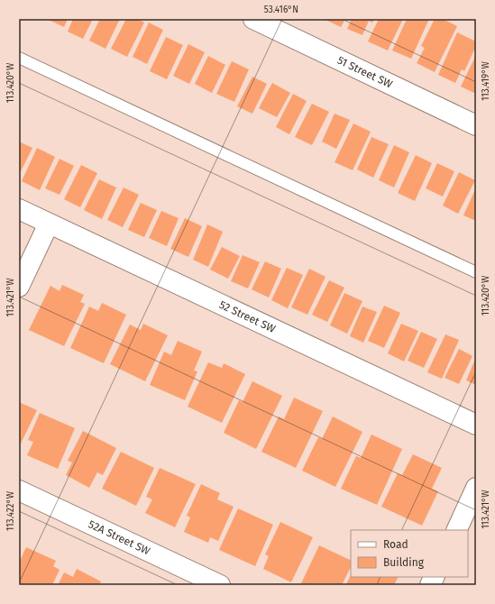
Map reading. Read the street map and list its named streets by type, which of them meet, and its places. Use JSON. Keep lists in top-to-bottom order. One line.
{"streets":{"street":["51 Street SW","52 Street SW","52A Street SW"]},"legend":["Road","Building"],"coordinates":["53.416°N","113.419°W","113.420°W","113.421°W","113.422°W"]}
